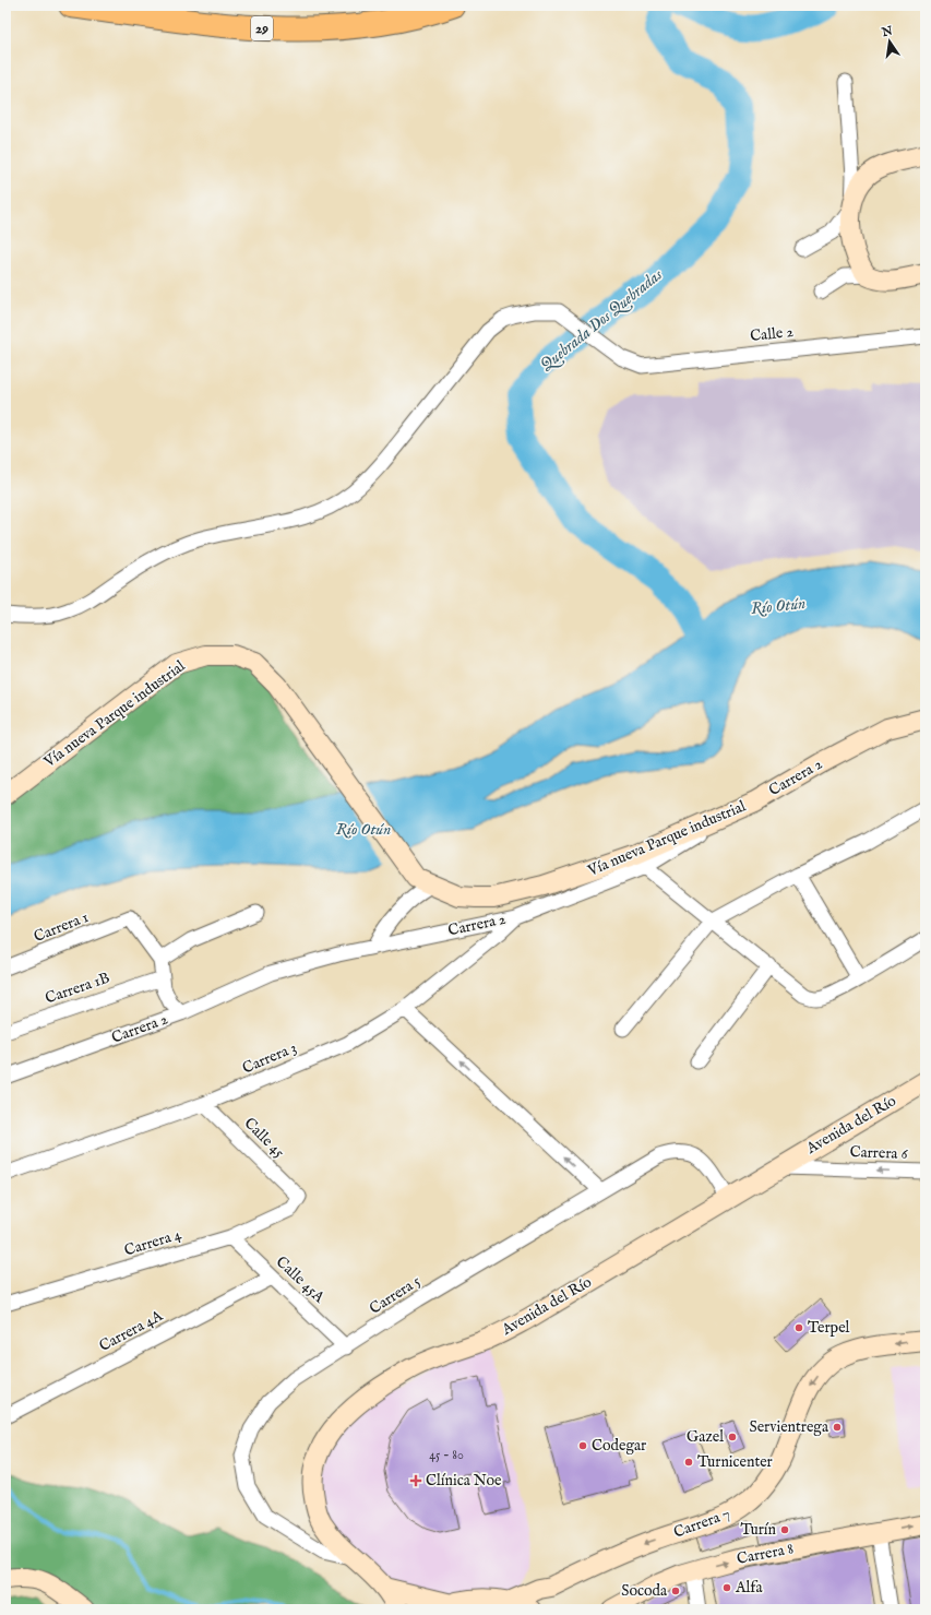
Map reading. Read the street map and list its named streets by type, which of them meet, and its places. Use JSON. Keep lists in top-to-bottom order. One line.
{"streets":{"highway":["29"],"main road":["Vía nueva Parque industrial","Carrera 2","Avenida del Río","Carrera 7","Carrera 8"],"street":["Calle 2","Carrera 1","Carrera 1B","Carrera 3","Calle 45","Carrera 6","Carrera 4","Calle 45A","Carrera 5","Carrera 4A"]},"crossings":[["Vía nueva Parque industrial","Carrera 2"],["Carrera 2","Carrera 3"],["Carrera 3","Calle 45"],["Avenida del Río","Carrera 6"],["Avenida del Río","Carrera 5"],["Calle 45","Carrera 4"],["Carrera 4","Calle 45A"],["Calle 45A","Carrera 5"],["Calle 45A","Carrera 4A"]],"one_way":["Carrera 6","Carrera 7","Carrera 8"],"water":["Quebrada Dos Quebradas","Río Otún"],"places":{"other":["Terpel","Servientrega","Gazel","Codegar","Turnicenter","Turín","Alfa","Socoda"],"health":["Clínica Noe"]},"house_numbers":["45 - 80"],"north":"top"}
